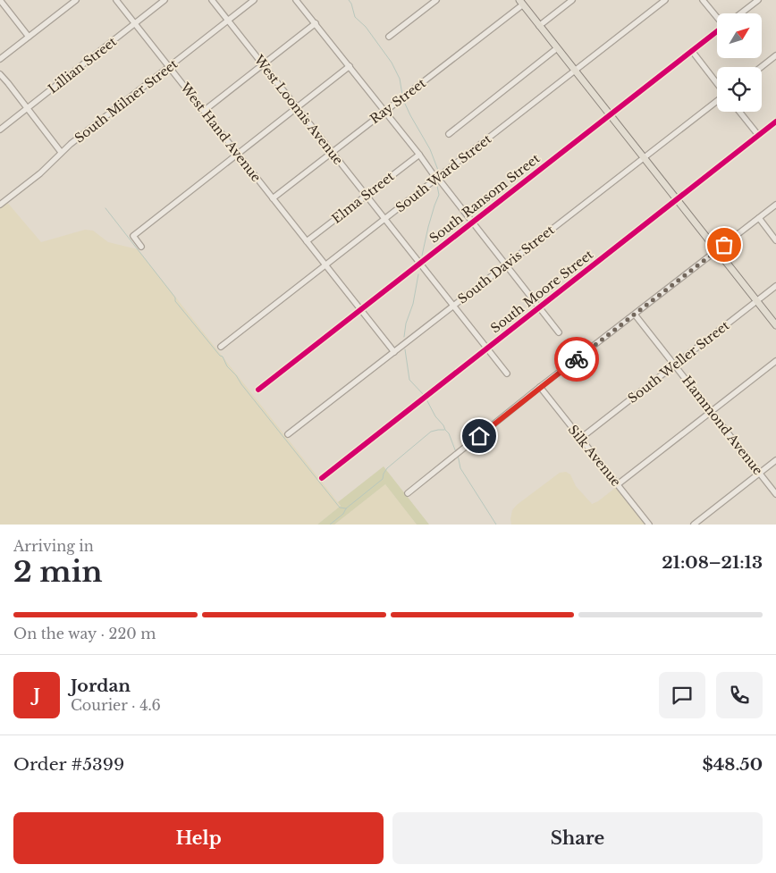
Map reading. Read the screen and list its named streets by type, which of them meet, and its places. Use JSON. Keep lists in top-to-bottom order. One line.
{"streets":{"street":["Lillian Street","South Milner Street","Ray Street","West Loomis Avenue","West Hand Avenue","South Ward Street","Elma Street","South Ransom Street","South Davis Street","South Moore Street","South Weller Street","Hammond Avenue","Silk Avenue"]},"crossings":[["Lillian Street","West Hand Avenue"],["South Milner Street","West Loomis Avenue"],["South Milner Street","West Hand Avenue"],["Ray Street","West Loomis Avenue"],["Ray Street","West Hand Avenue"],["West Loomis Avenue","South Ward Street"],["West Loomis Avenue","Elma Street"],["West Loomis Avenue","South Ransom Street"],["West Loomis Avenue","South Davis Street"],["West Loomis Avenue","South Moore Street"],["West Hand Avenue","South Ward Street"],["West Hand Avenue","Elma Street"],["West Hand Avenue","South Ransom Street"],["West Hand Avenue","South Davis Street"],["South Weller Street","Hammond Avenue"],["South Weller Street","Silk Avenue"]],"north":"top right","page":{"heading":["2 min","Arriving in","21:08–21:13"],"panel":["Jordan","Courier · 4.6","Order #5399","$48.50"],"bar":"On the way · 220 m","round":"J","buttons":["Help","Share"]}}
